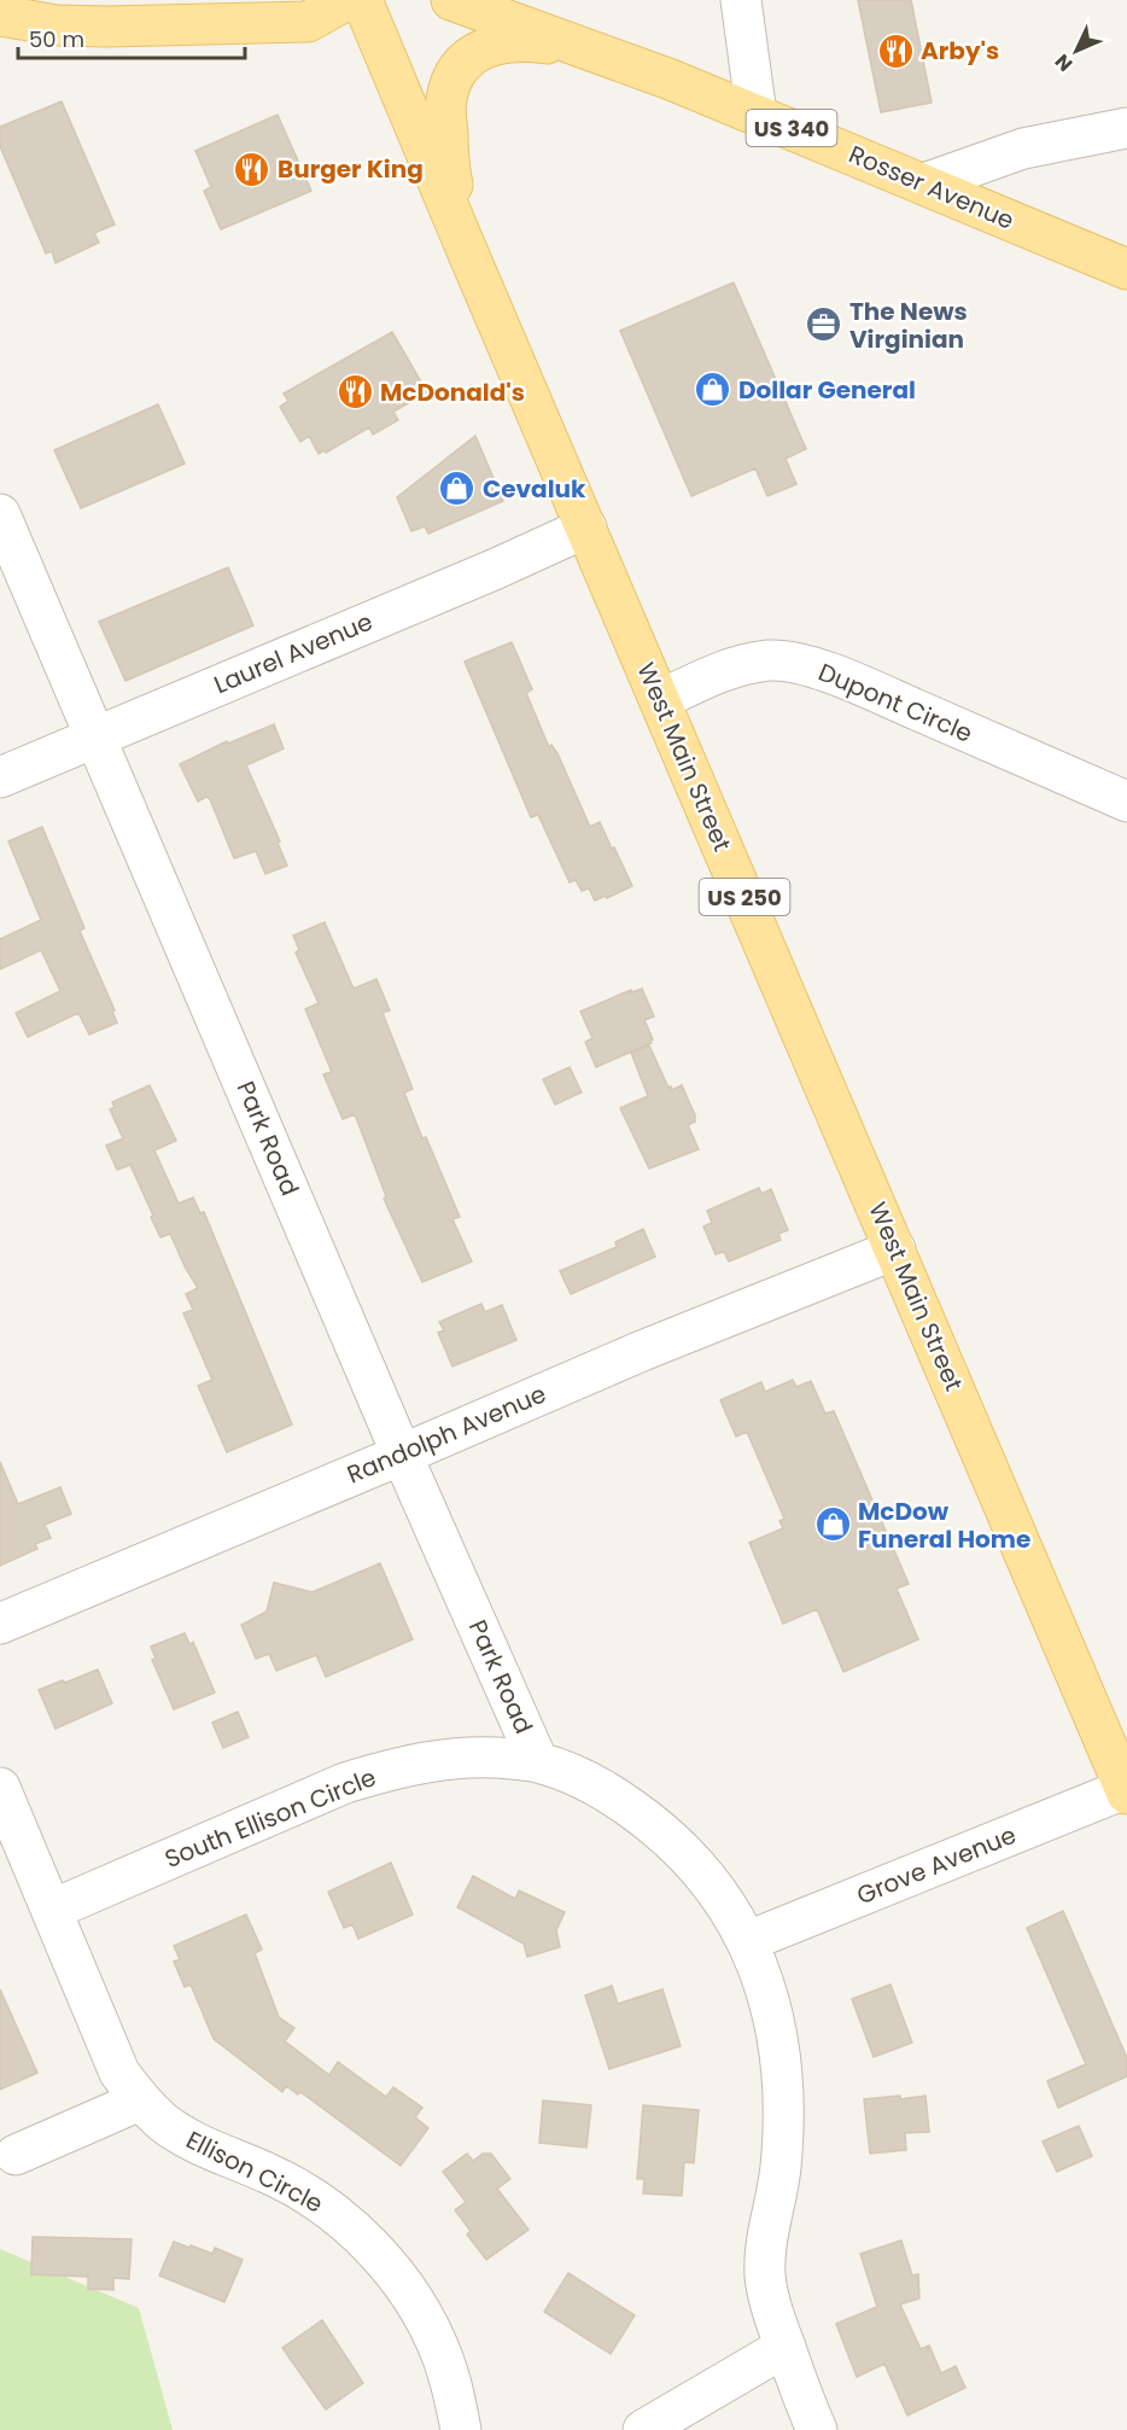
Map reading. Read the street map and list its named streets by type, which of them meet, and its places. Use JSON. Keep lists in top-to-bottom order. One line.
{"streets":{"main road":["US 340","Rosser Avenue","West Main Street","US 250"],"street":["Laurel Avenue","Dupont Circle","Park Road","Randolph Avenue","South Ellison Circle","Grove Avenue","Ellison Circle"]},"crossings":[["Laurel Avenue","West Main Street"],["Laurel Avenue","Park Road"],["Dupont Circle","West Main Street"],["West Main Street","Randolph Avenue"],["West Main Street","Grove Avenue"],["Park Road","Randolph Avenue"],["Park Road","South Ellison Circle"],["South Ellison Circle","Grove Avenue"],["South Ellison Circle","Ellison Circle"]],"places":{"restaurant":["Arby's","Burger King","McDonald's"],"office":["The News Virginian"],"shop":["Dollar General","Cevaluk","McDow Funeral Home"]},"scale_bar":"50 m","north":"bottom left"}
